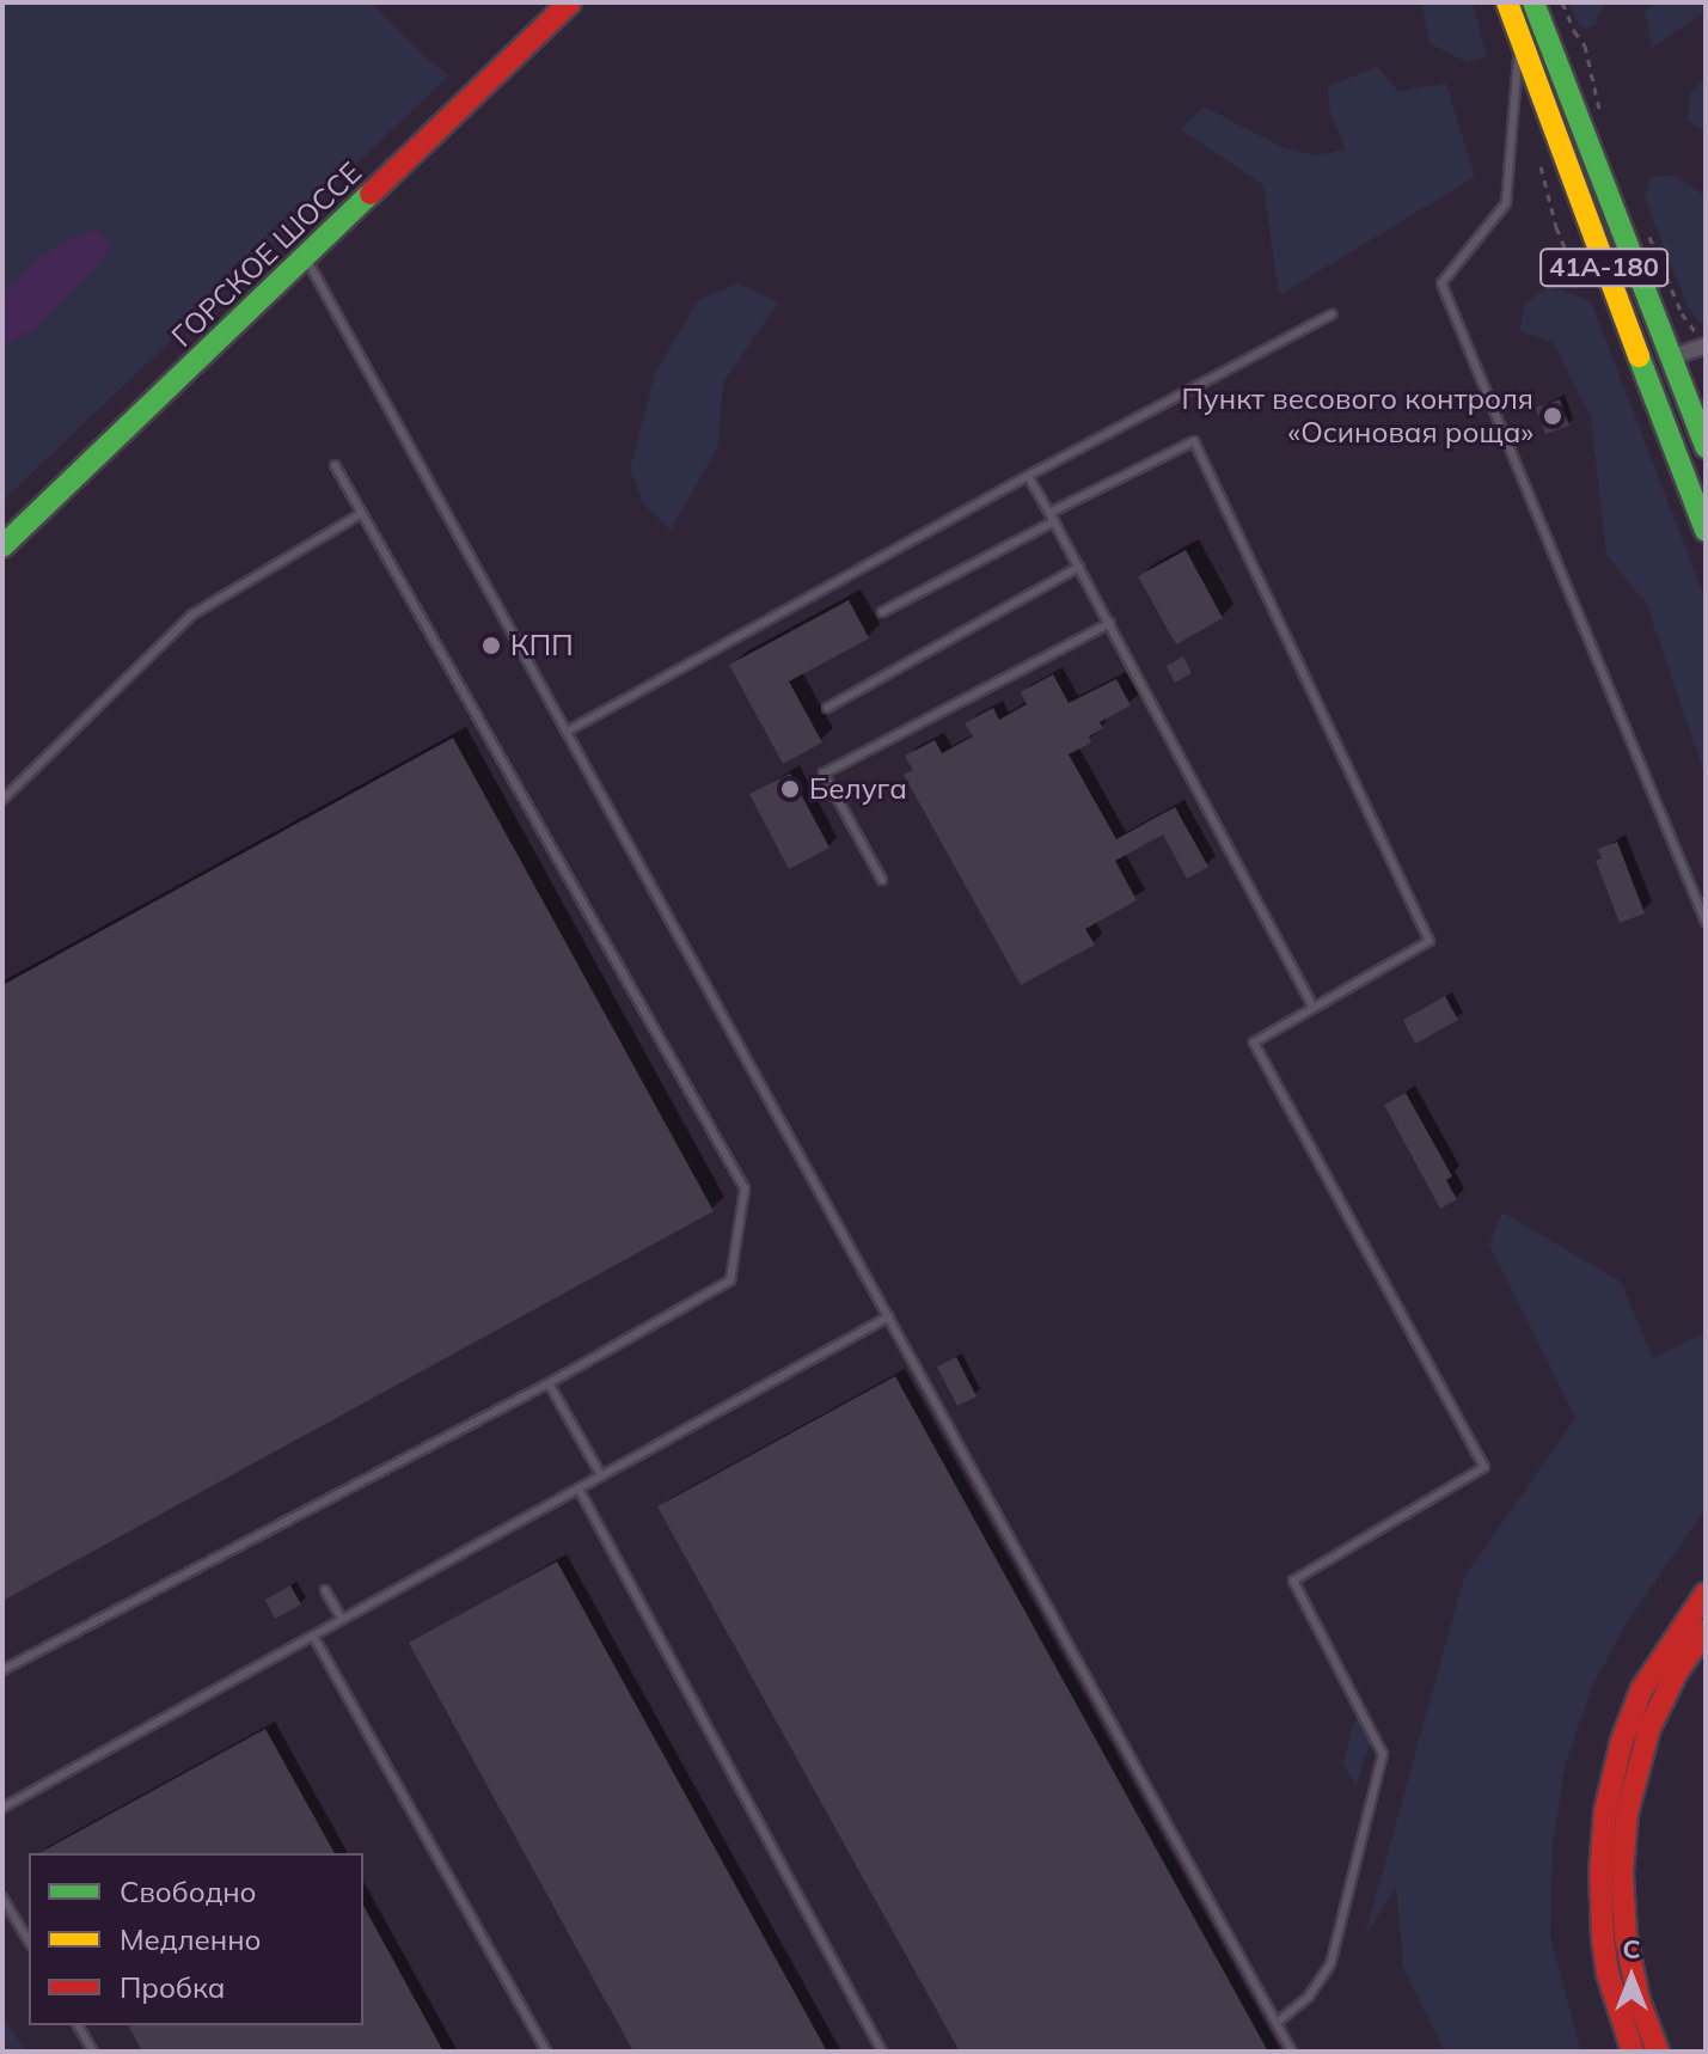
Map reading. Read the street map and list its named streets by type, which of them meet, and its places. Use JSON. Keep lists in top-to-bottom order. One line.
{"streets":{"main road":["ГОРСКОЕ ШОССЕ","41А-180"]},"places":["Пункт весового контроля «Осиновая роща»","КПП","Белуга"],"legend":["Свободно","Медленно","Пробка"],"north":"top"}
